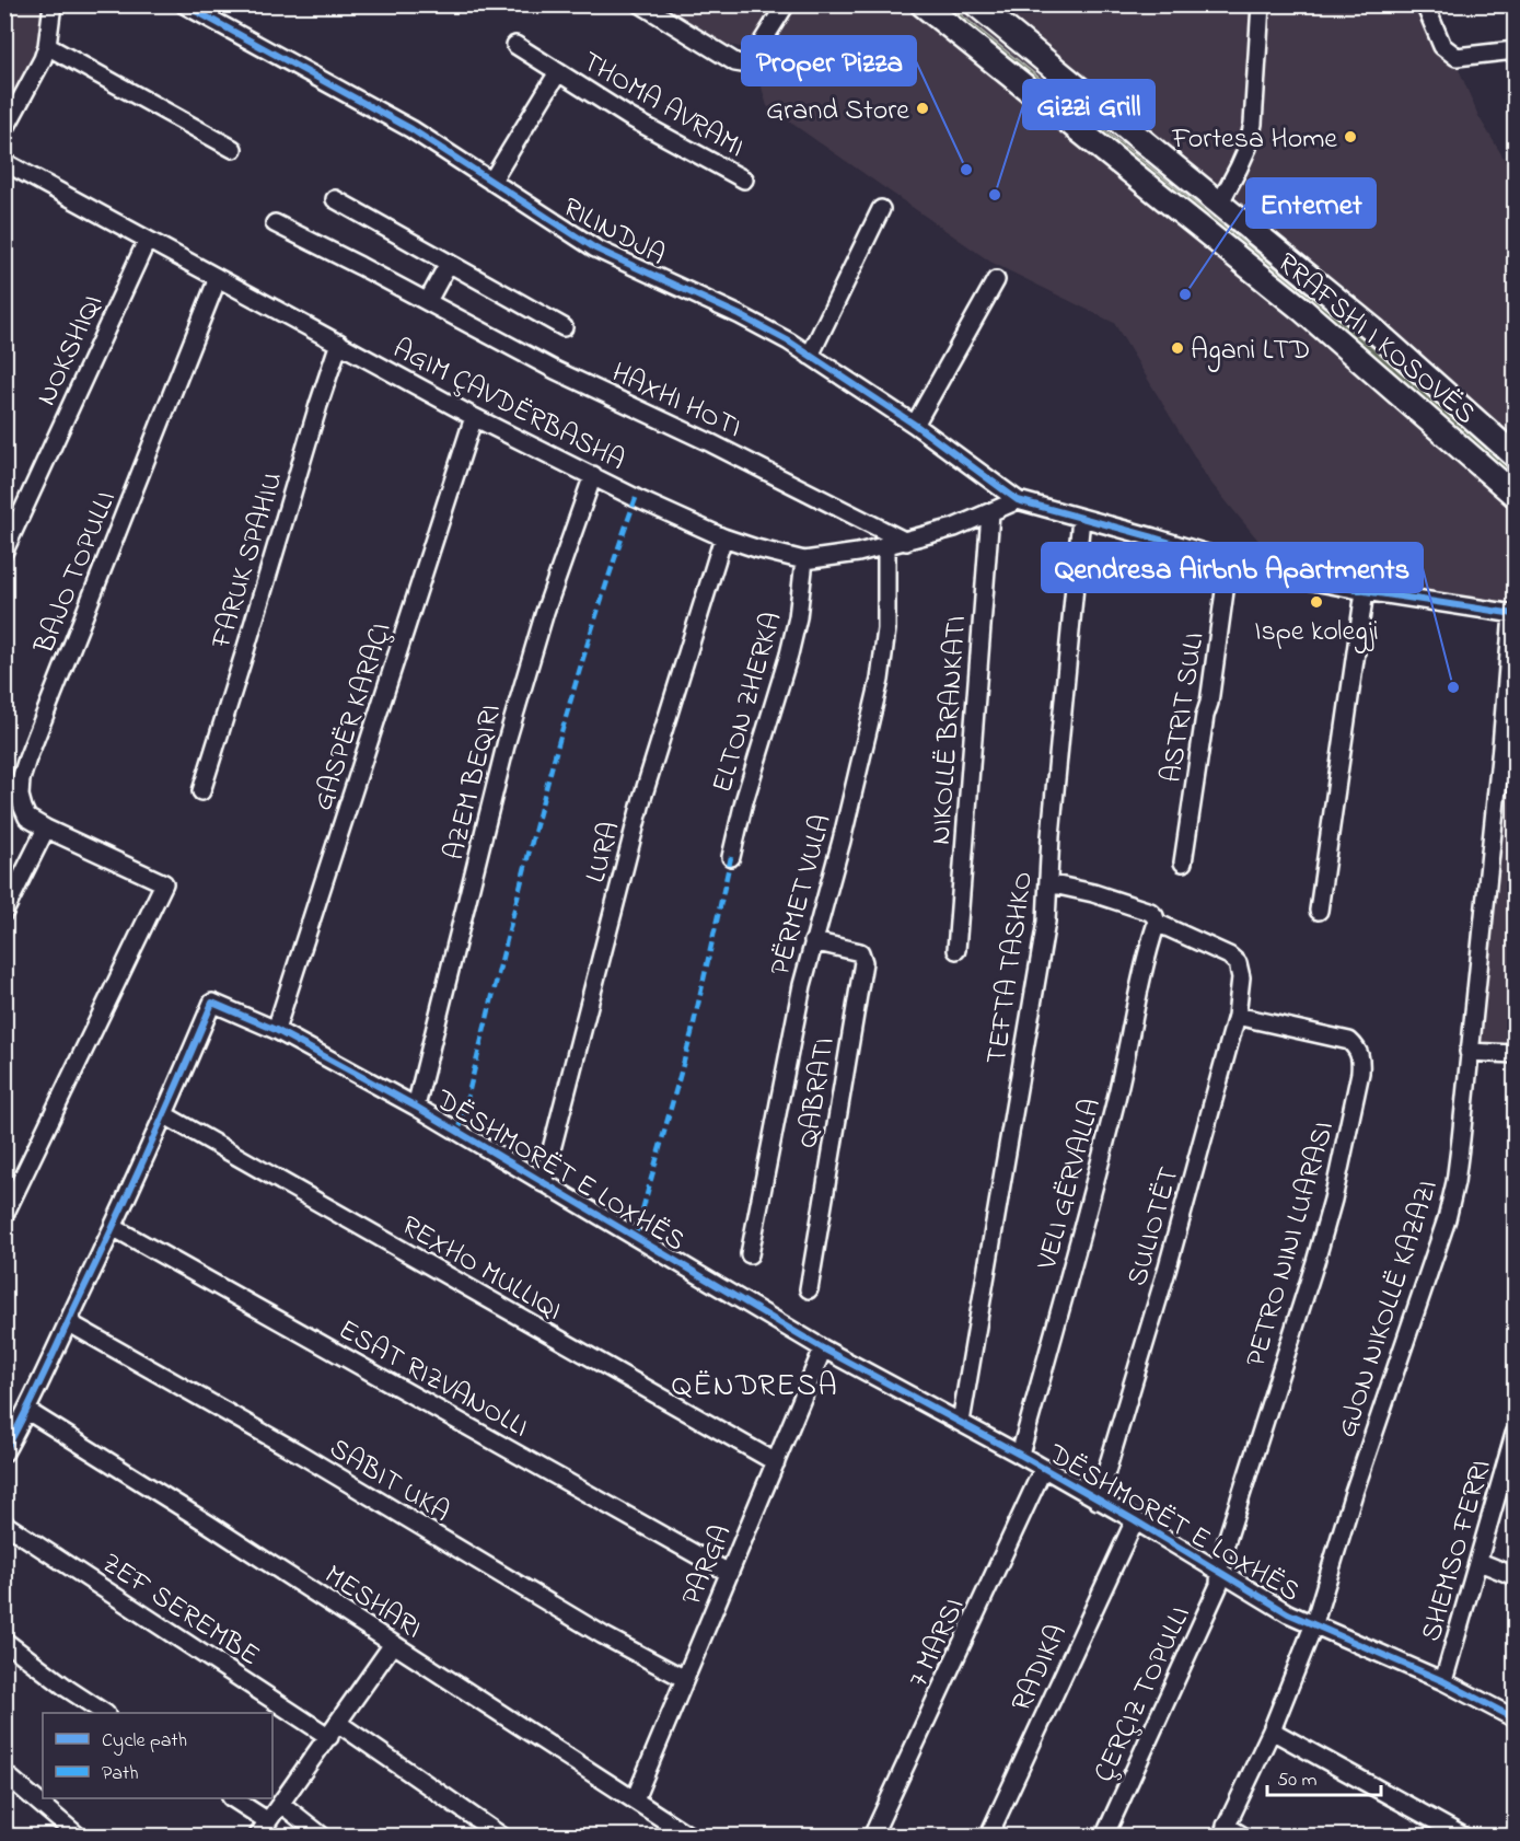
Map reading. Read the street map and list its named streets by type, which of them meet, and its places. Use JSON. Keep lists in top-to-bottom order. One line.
{"streets":{"highway":["RRAFSHI I KOSOVËS"],"street":["THOMA AVRAMI","RILINDJA","NOKSHIQI","HAXHI HOTI","AGIM ÇAVDËRBASHA","FARUK SPAHIU","BAJO TOPULLI","ELTON ZHERKA","ASTRIT SULI","GASPËR KARAÇI","NIKOLLË BRANKATI","AZEM BEQIRI","LURA","PËRMET VULA","TEFTA TASHKO","QABRATI","DËSHMORËT E LOXHËS","VELI GËRVALLA","SULIOTËT","PETRO NINI LUARASI","REXHO MULLIQI","GJON NIKOLLË KAZAZI","ESAT RIZVANOLLI","SABIT UKA","SHEMSO FERRI","PARGA","MESHARI","ZEF SEREMBE","7 MARSI","RADIKA","ÇERÇIZ TOPULLI"]},"crossings":[["THOMA AVRAMI","RILINDJA"],["RILINDJA","AGIM ÇAVDËRBASHA"],["NOKSHIQI","AGIM ÇAVDËRBASHA"],["HAXHI HOTI","AGIM ÇAVDËRBASHA"],["AGIM ÇAVDËRBASHA","FARUK SPAHIU"],["AGIM ÇAVDËRBASHA","BAJO TOPULLI"],["AGIM ÇAVDËRBASHA","ELTON ZHERKA"],["AGIM ÇAVDËRBASHA","GASPËR KARAÇI"],["AGIM ÇAVDËRBASHA","NIKOLLË BRANKATI"],["AGIM ÇAVDËRBASHA","AZEM BEQIRI"],["AGIM ÇAVDËRBASHA","LURA"],["AGIM ÇAVDËRBASHA","PËRMET VULA"],["GASPËR KARAÇI","DËSHMORËT E LOXHËS"],["AZEM BEQIRI","DËSHMORËT E LOXHËS"],["LURA","DËSHMORËT E LOXHËS"],["PËRMET VULA","QABRATI"],["TEFTA TASHKO","DËSHMORËT E LOXHËS"],["DËSHMORËT E LOXHËS","VELI GËRVALLA"],["DËSHMORËT E LOXHËS","SULIOTËT"],["DËSHMORËT E LOXHËS","PETRO NINI LUARASI"],["DËSHMORËT E LOXHËS","REXHO MULLIQI"],["DËSHMORËT E LOXHËS","GJON NIKOLLË KAZAZI"],["DËSHMORËT E LOXHËS","ESAT RIZVANOLLI"],["DËSHMORËT E LOXHËS","SABIT UKA"],["DËSHMORËT E LOXHËS","SHEMSO FERRI"],["DËSHMORËT E LOXHËS","PARGA"],["DËSHMORËT E LOXHËS","MESHARI"],["DËSHMORËT E LOXHËS","7 MARSI"],["DËSHMORËT E LOXHËS","RADIKA"],["DËSHMORËT E LOXHËS","ÇERÇIZ TOPULLI"],["VELI GËRVALLA","SULIOTËT"],["SULIOTËT","PETRO NINI LUARASI"],["PETRO NINI LUARASI","ÇERÇIZ TOPULLI"],["REXHO MULLIQI","PARGA"],["ESAT RIZVANOLLI","PARGA"],["SABIT UKA","PARGA"],["PARGA","MESHARI"]],"districts":["QËNDRESA"],"places":["Grand Store","Fortesa Home","Proper Pizza","Gizzi Grill","Enternet","Agani LTD","Ispe kolegji","Qendresa Airbnb Apartments"],"legend":["Cycle path","Path"],"scale_bar":"50 m"}
